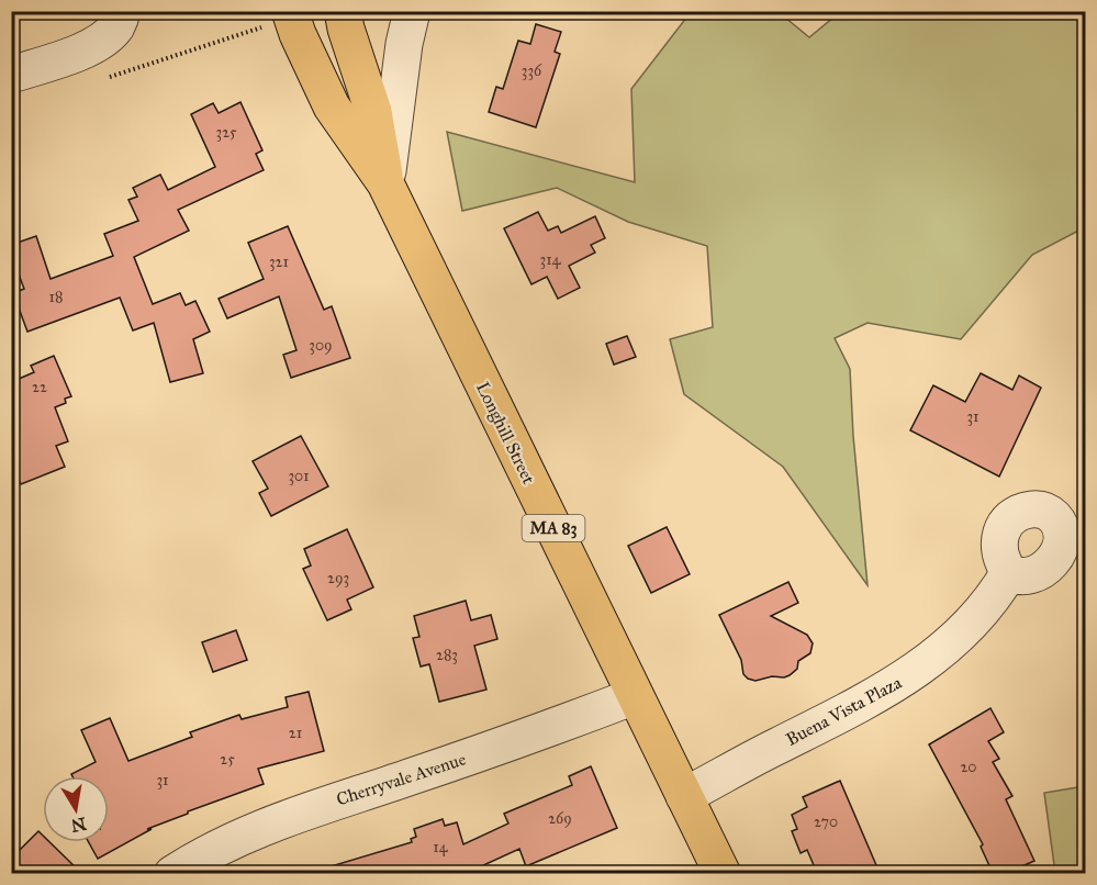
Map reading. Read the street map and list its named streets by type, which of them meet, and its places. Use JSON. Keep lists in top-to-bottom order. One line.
{"streets":{"main road":["Longhill Street","MA 83"],"street":["Buena Vista Plaza","Cherryvale Avenue"]},"crossings":[["Longhill Street","MA 83"],["Longhill Street","Buena Vista Plaza"],["Longhill Street","Cherryvale Avenue"]],"house_numbers":["336","325","314","321","18","309","22","31","301","293","283","21","25","20","31","269","270","14"],"north":"bottom"}
